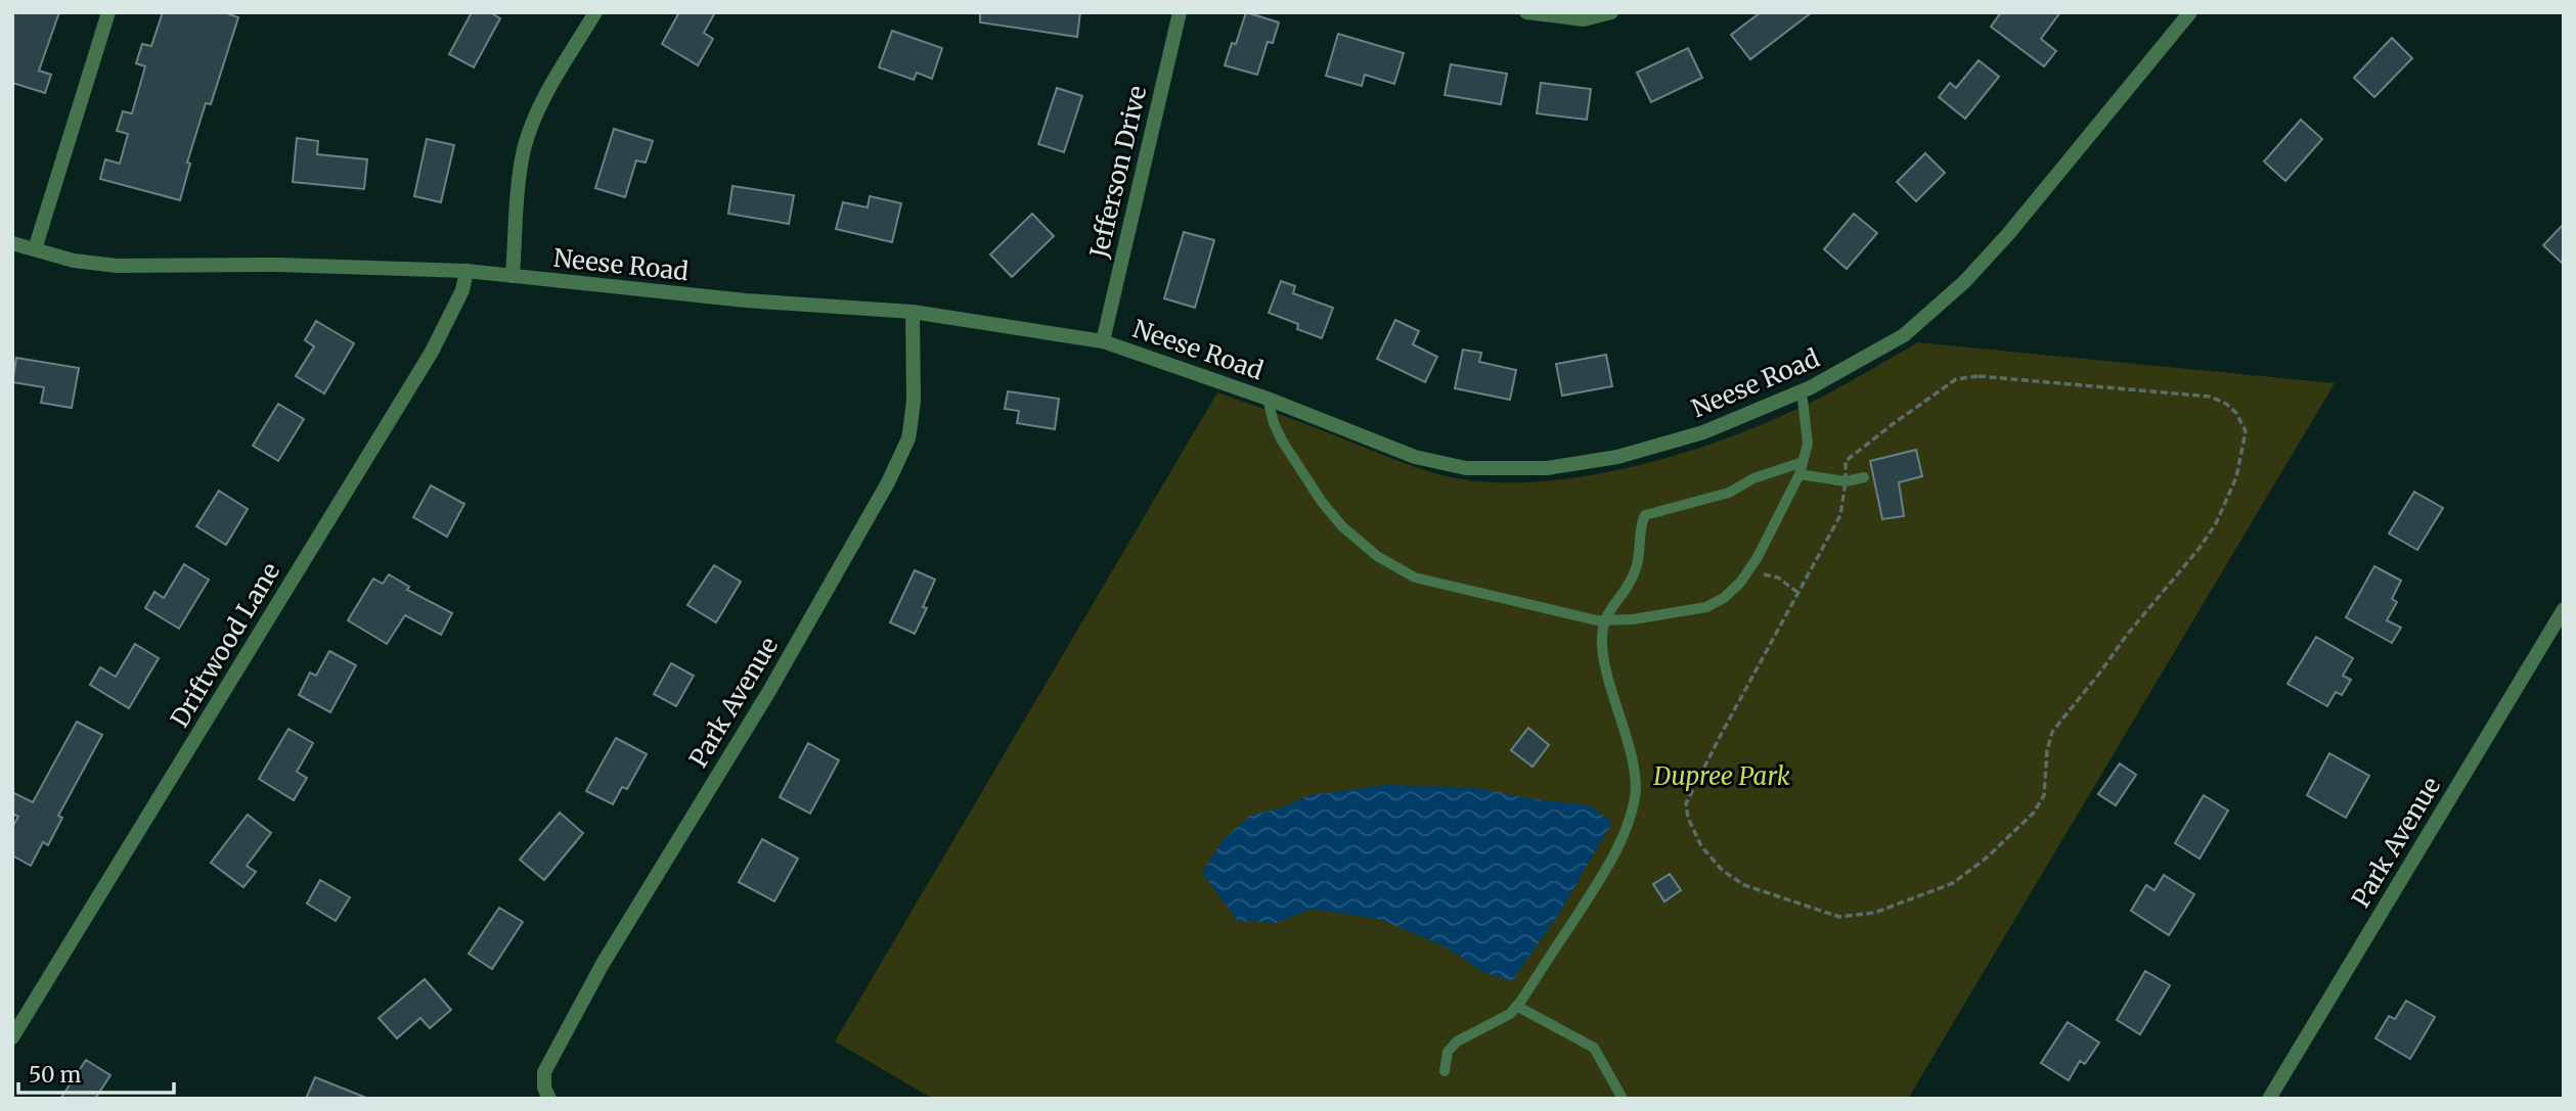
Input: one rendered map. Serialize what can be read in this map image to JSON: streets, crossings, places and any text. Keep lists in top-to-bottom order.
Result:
{
  "streets": {
    "street": [
      "Jefferson Drive",
      "Neese Road",
      "Driftwood Lane",
      "Park Avenue"
    ]
  },
  "crossings": [
    ["Jefferson Drive", "Neese Road"],
    ["Neese Road", "Driftwood Lane"],
    ["Neese Road", "Park Avenue"]
  ],
  "parks": ["Dupree Park"],
  "scale_bar": "50 m"
}
